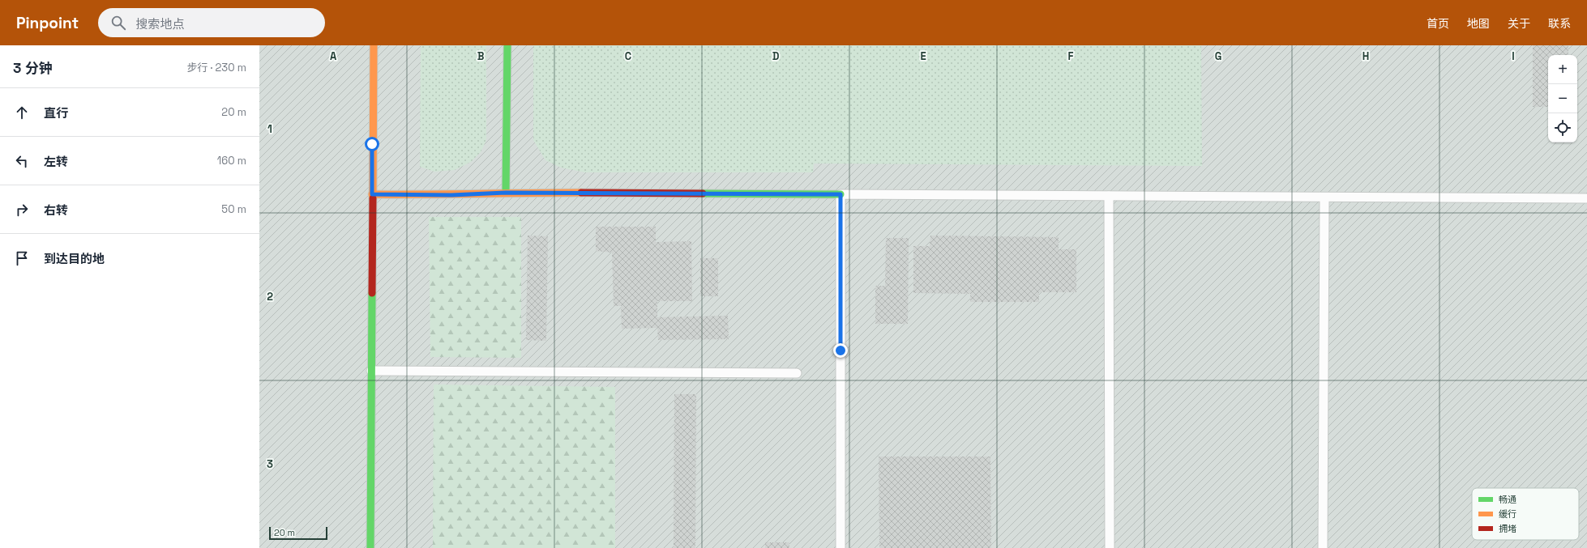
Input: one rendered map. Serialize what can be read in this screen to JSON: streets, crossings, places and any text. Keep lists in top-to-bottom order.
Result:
{
  "legend": ["畅通", "缓行", "拥堵"],
  "scale_bar": "20 m",
  "page": {
    "header": "Pinpoint",
    "search": "搜索地点",
    "nav": [
      "首页",
      "地图",
      "关于",
      "联系"
    ],
    "heading": ["3 分钟", "步行 · 230 m"],
    "map_buttons": ["+", "−"],
    "list": [
      ["直行", "20 m"],
      ["左转", "160 m"],
      ["右转", "50 m"],
      "到达目的地"
    ],
    "scale": "20 m"
  },
  "grid": {
    "columns": [
      "A",
      "B",
      "C",
      "D",
      "E",
      "F",
      "G",
      "H",
      "I"
    ],
    "rows": ["1", "2", "3"]
  }
}
